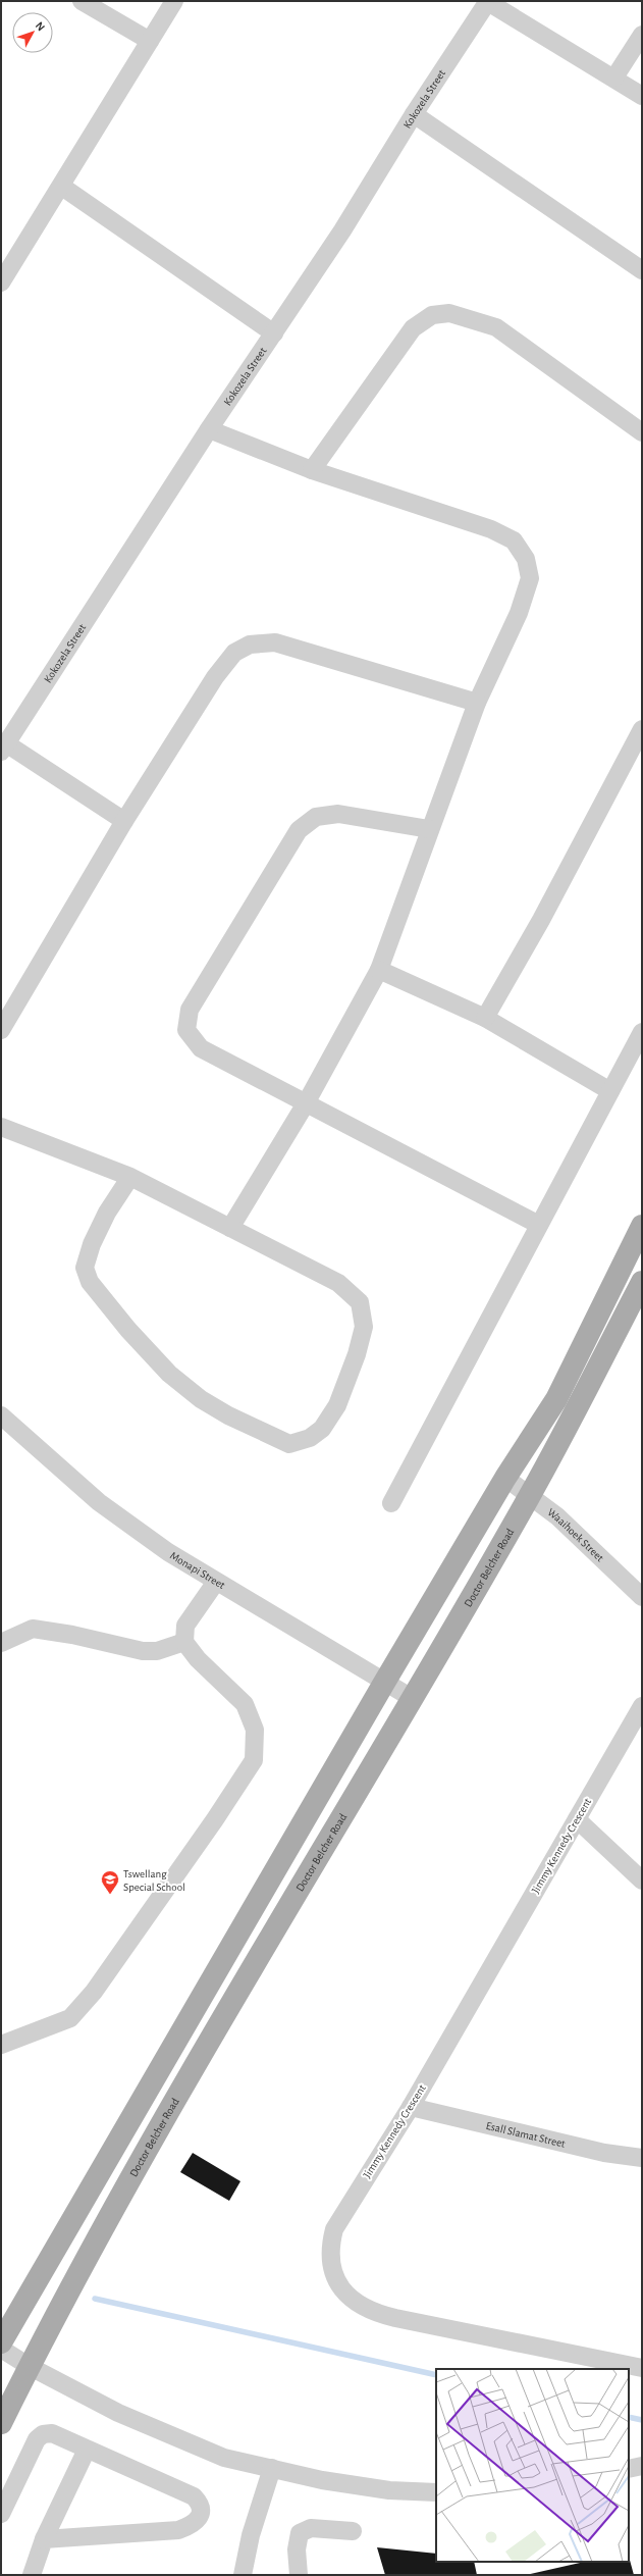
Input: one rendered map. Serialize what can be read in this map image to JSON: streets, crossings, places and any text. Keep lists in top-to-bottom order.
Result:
{
  "streets": {
    "main road": ["Doctor Belcher Road"],
    "street": [
      "Kokozela Street",
      "Waaihoek Street",
      "Monapi Street",
      "Jimmy Kennedy Crescent",
      "Esall Slamat Street"
    ]
  },
  "crossings": [
    ["Waaihoek Street", "Doctor Belcher Road"],
    ["Doctor Belcher Road", "Monapi Street"],
    ["Jimmy Kennedy Crescent", "Esall Slamat Street"]
  ],
  "places": {
    "school or university": ["Tswellang Special School"]
  },
  "north": "top right"
}
